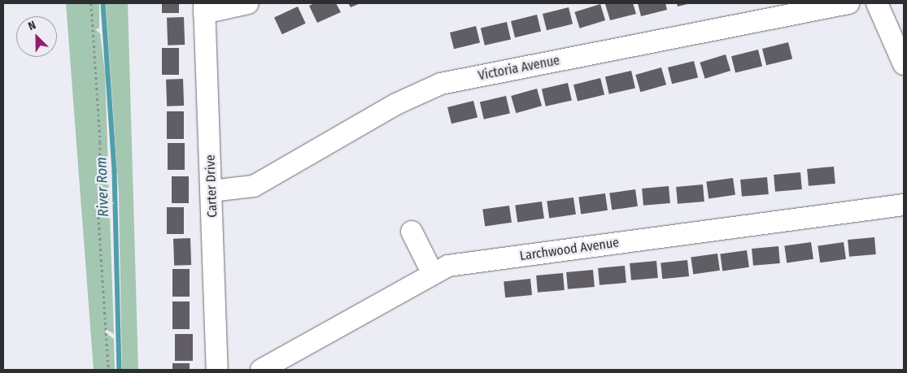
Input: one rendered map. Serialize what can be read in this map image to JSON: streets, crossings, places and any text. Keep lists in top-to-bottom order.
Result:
{
  "streets": {
    "street": ["Victoria Avenue", "Carter Drive", "Larchwood Avenue"]
  },
  "crossings": [
    ["Victoria Avenue", "Carter Drive"]
  ],
  "water": ["River Rom"],
  "north": "top left"
}
